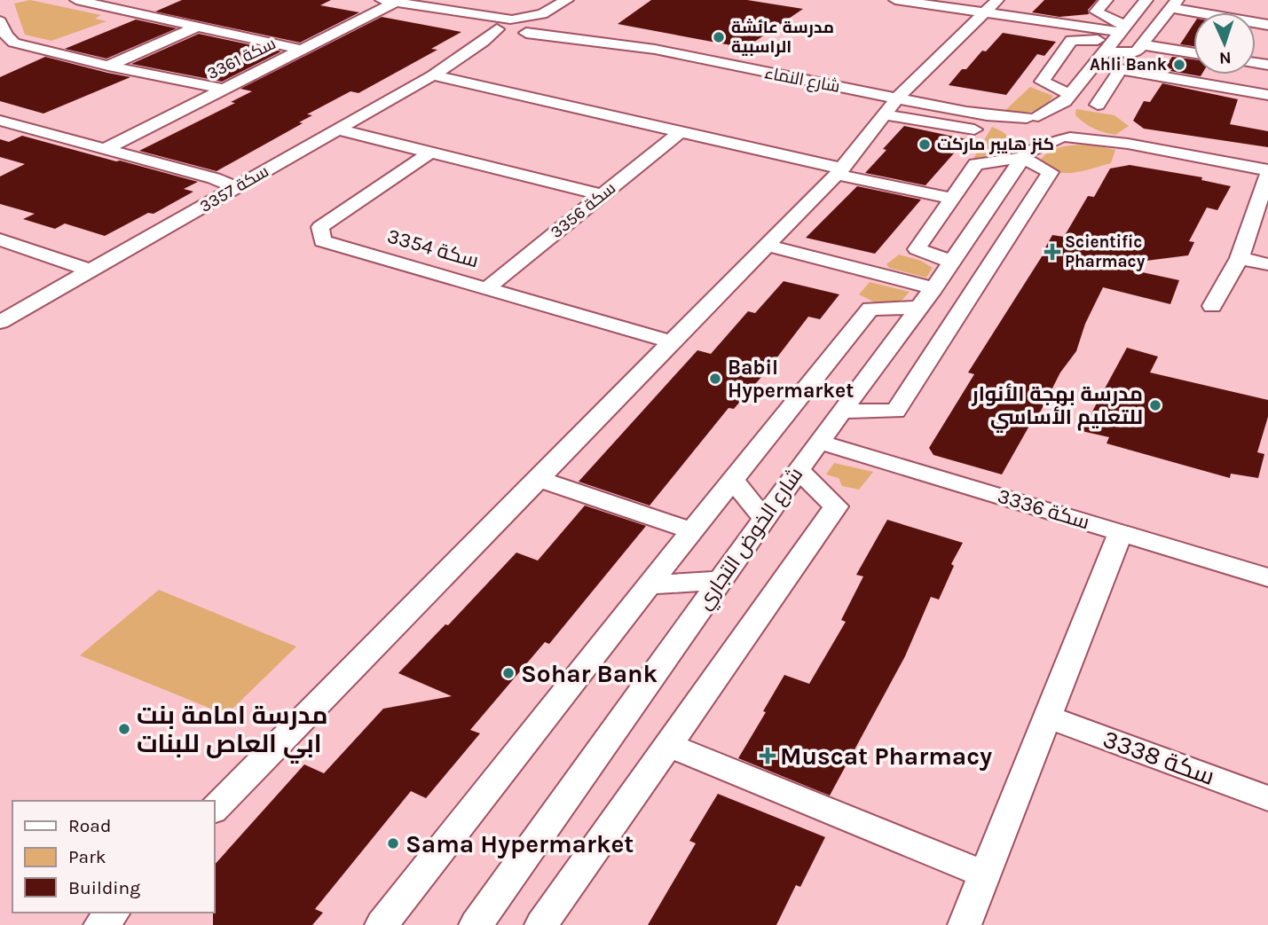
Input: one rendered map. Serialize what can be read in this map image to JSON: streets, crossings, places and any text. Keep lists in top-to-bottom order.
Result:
{
  "streets": {
    "street": [
      "سكة 3361",
      "شارع النماء",
      "سكة 3357",
      "سكة 3356",
      "سكة 3354",
      "سكة 3336",
      "شارع الخوض التجاري",
      "سكة 3338"
    ]
  },
  "crossings": [
    ["شارع النماء", "سكة 3357"],
    ["شارع النماء", "شارع الخوض التجاري"],
    ["سكة 3356", "سكة 3354"],
    ["سكة 3336", "شارع الخوض التجاري"]
  ],
  "places": {
    "other": [
      "مدرسة عائشة الراسبية",
      "Ahli Bank",
      "كنز هايبر ماركت",
      "Babil Hypermarket",
      "مدرسة بهجة الأنوار للتعليم الأساسي",
      "Sohar Bank",
      "مدرسة امامة بنت ابي العاص للبنات",
      "Sama Hypermarket"
    ],
    "health": ["Scientific Pharmacy", "Muscat Pharmacy"]
  },
  "legend": ["Road", "Park", "Building"],
  "north": "bottom"
}
